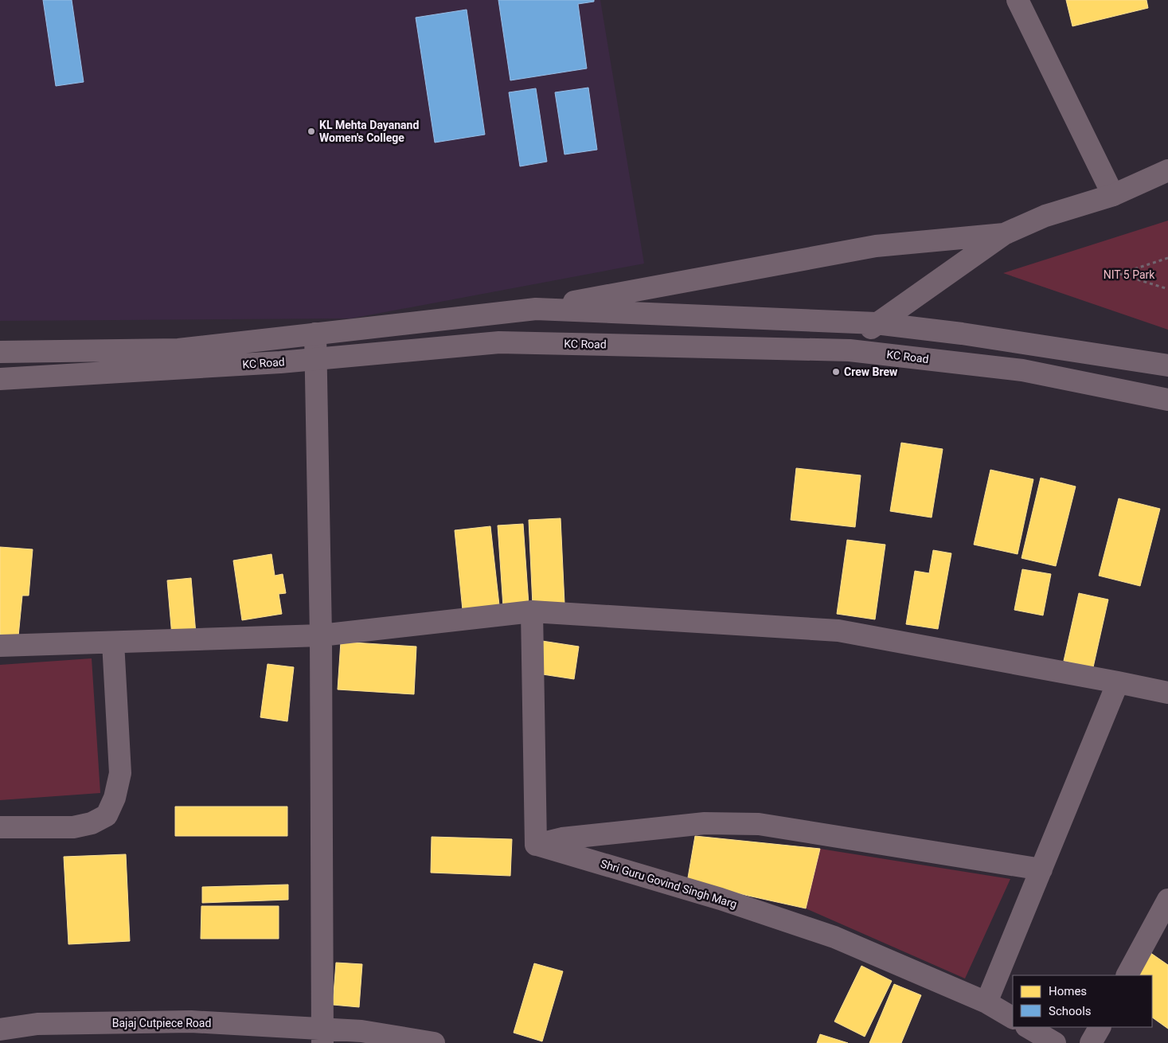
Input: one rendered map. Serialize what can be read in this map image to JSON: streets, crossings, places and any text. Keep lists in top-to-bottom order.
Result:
{
  "streets": {
    "street": ["KC Road", "Shri Guru Govind Singh Marg", "Bajaj Cutpiece Road"]
  },
  "parks": ["NIT 5 Park"],
  "places": ["KL Mehta Dayanand Women's College", "Crew Brew"],
  "legend": ["Homes", "Schools"]
}
